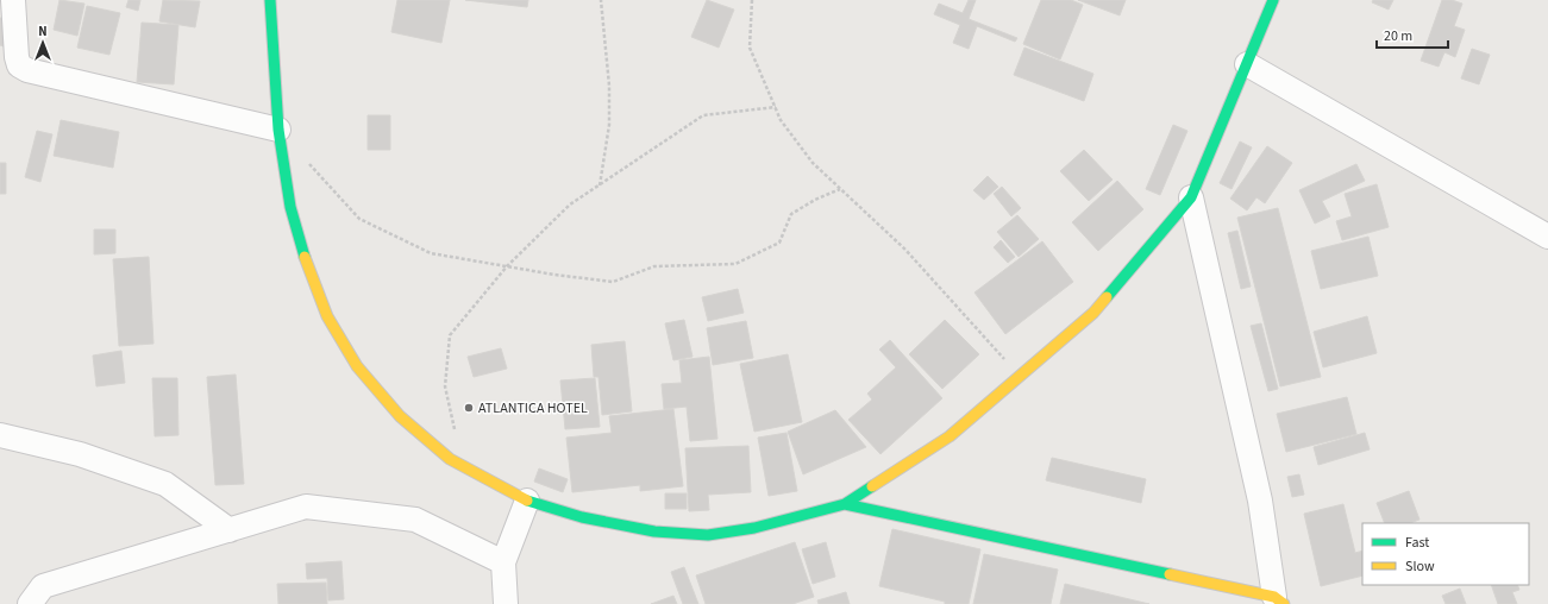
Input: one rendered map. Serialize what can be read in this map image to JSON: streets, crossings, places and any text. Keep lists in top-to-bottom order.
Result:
{
  "places": ["ATLANTICA HOTEL"],
  "legend": ["Fast", "Slow"],
  "scale_bar": "20 m",
  "north": "top"
}
